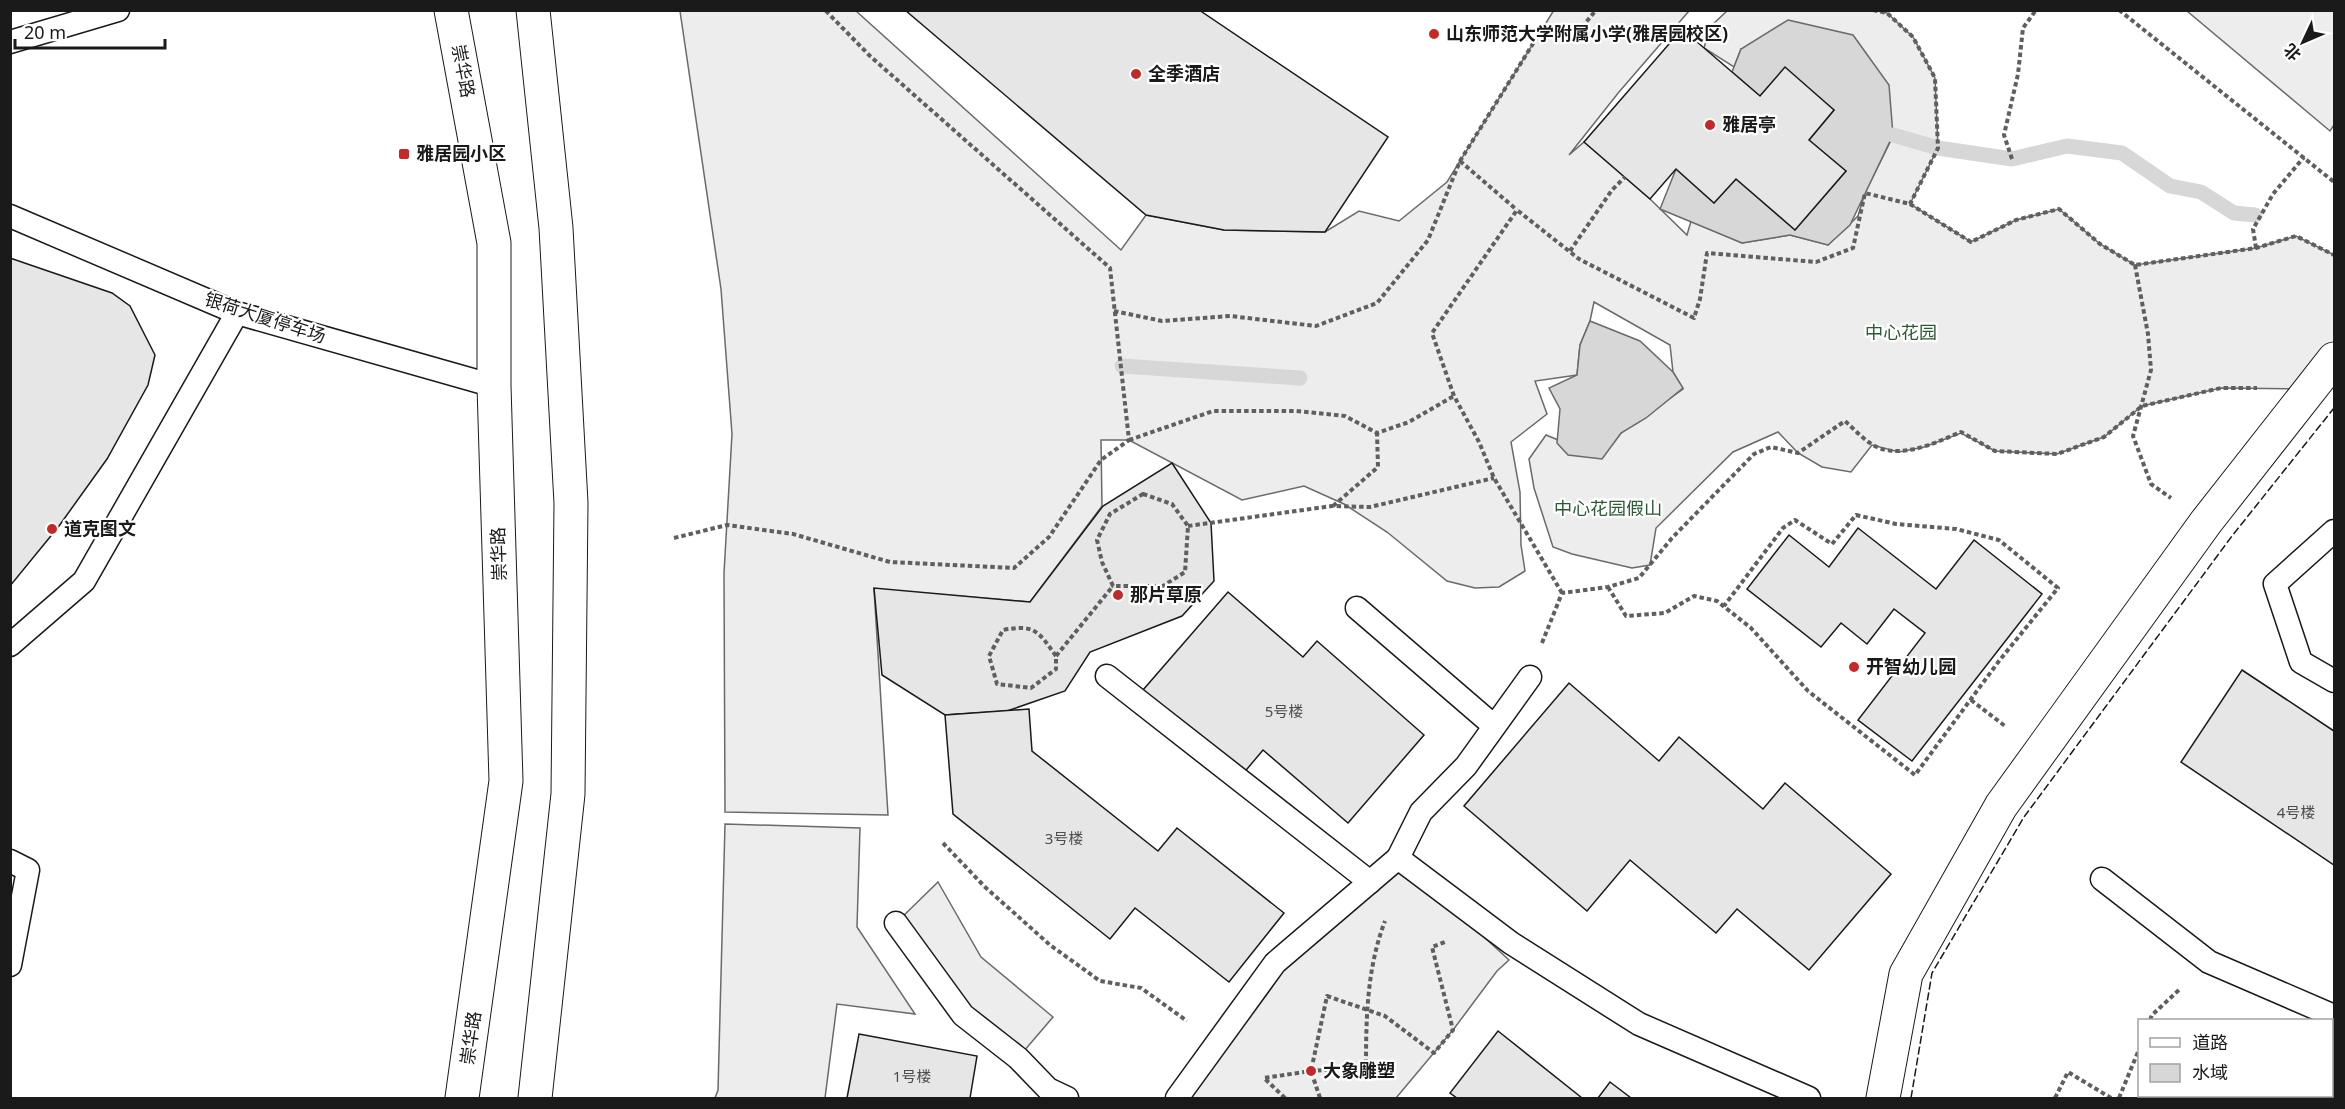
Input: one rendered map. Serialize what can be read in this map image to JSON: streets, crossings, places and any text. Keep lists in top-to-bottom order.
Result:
{
  "streets": {
    "main road": ["崇华路"],
    "lane": ["银荷大厦停车场"]
  },
  "crossings": [
    ["崇华路", "银荷大厦停车场"]
  ],
  "parks": ["中心花园", "中心花园假山"],
  "places": {
    "other": [
      "山东师范大学附属小学(雅居园校区)",
      "全季酒店",
      "雅居亭",
      "道克图文",
      "那片草原",
      "开智幼儿园",
      "大象雕塑"
    ],
    "transit": ["雅居园小区"]
  },
  "house_numbers": [
    "5号楼",
    "4号楼",
    "3号楼",
    "1号楼"
  ],
  "legend": ["道路", "水域"],
  "scale_bar": "20 m",
  "north": "bottom left"
}
